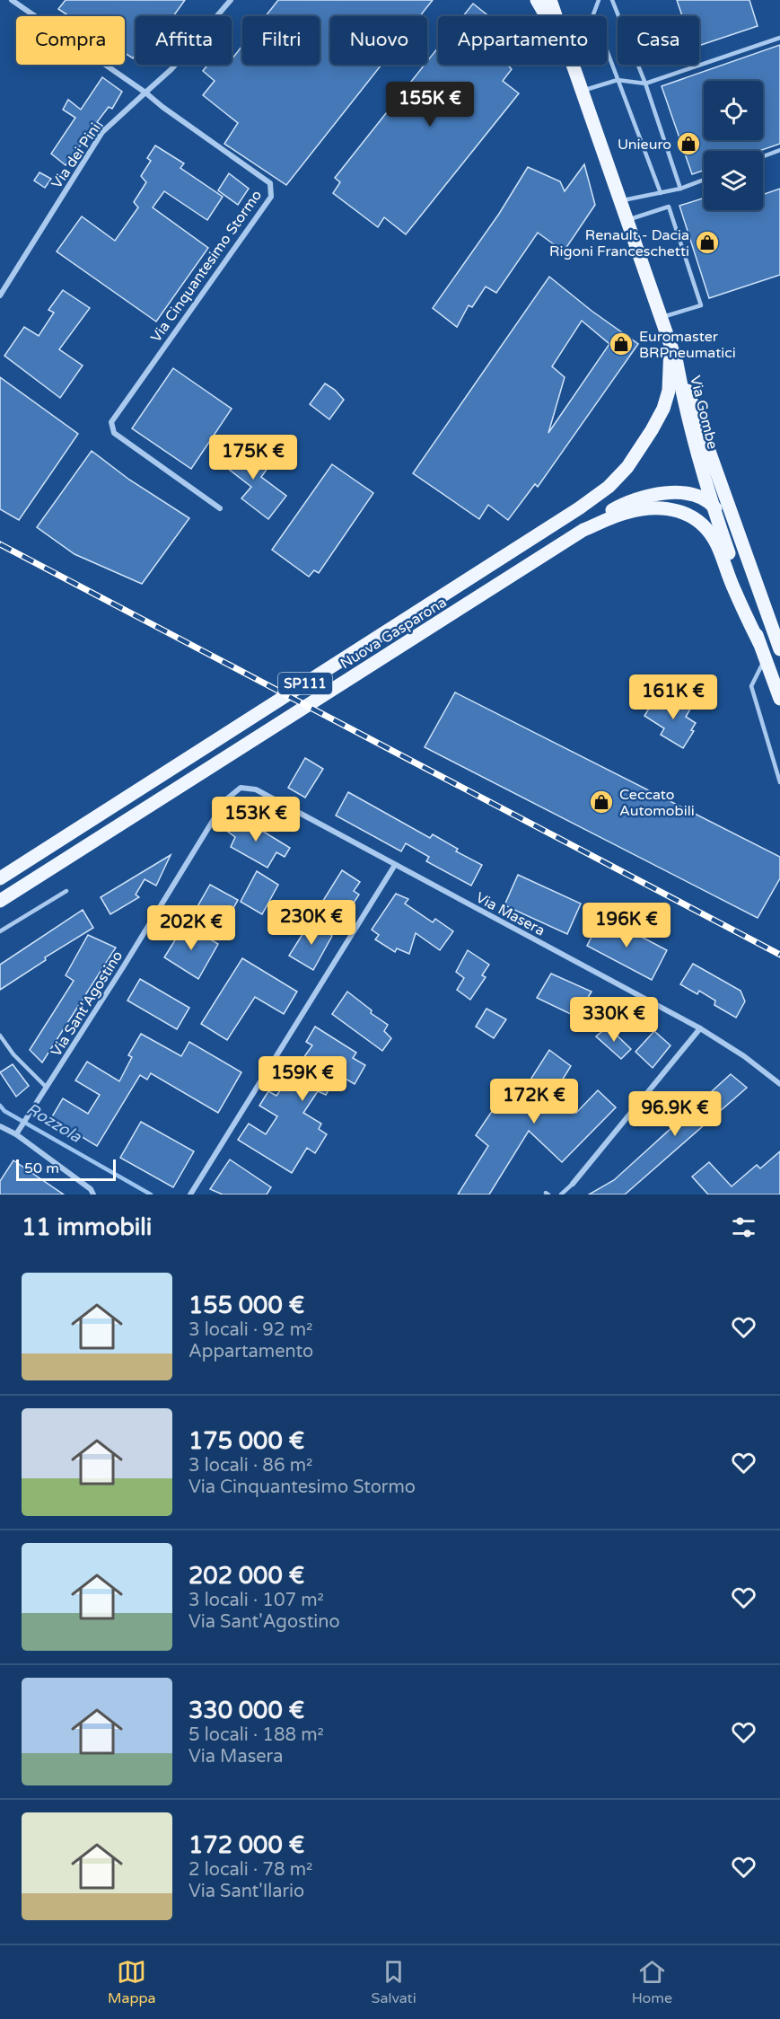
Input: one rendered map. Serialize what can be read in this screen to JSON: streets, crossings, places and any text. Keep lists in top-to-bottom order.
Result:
{
  "streets": {
    "main road": ["Via Gombe", "Nuova Gasparona", "SP111"],
    "street": [
      "Via dei Pini",
      "Via Cinquantesimo Stormo",
      "Via Masera",
      "Via Sant'Agostino"
    ]
  },
  "crossings": [
    ["Via dei Pini", "Via Cinquantesimo Stormo"],
    ["Via Gombe", "Nuova Gasparona"],
    ["Via Gombe", "SP111"],
    ["Nuova Gasparona", "SP111"],
    ["Via Masera", "Via Sant'Agostino"]
  ],
  "water": ["Rozzola"],
  "places": {
    "shop": [
      "Unieuro",
      "Renault - Dacia Rigoni Franceschetti",
      "Euromaster BRPneumatici",
      "Ceccato Automobili"
    ]
  },
  "scale_bar": "50 m",
  "page": {
    "chip": [
      "Compra",
      "Affitta",
      "Filtri",
      "Nuovo",
      "Appartamento",
      "Casa"
    ],
    "price": [
      "155K €",
      "175K €",
      "161K €",
      "153K €",
      "230K €",
      "196K €",
      "202K €",
      "330K €",
      "159K €",
      "172K €",
      "96.9K €"
    ],
    "scale": "50 m",
    "heading": "11 immobili",
    "list": [
      {
        "name": "155 000 €",
        "note": "3 locali · 92 m² · Appartamento"
      },
      {
        "name": "175 000 €",
        "note": "3 locali · 86 m² · Via Cinquantesimo Stormo"
      },
      {
        "name": "202 000 €",
        "note": "3 locali · 107 m² · Via Sant'Agostino"
      },
      {
        "name": "330 000 €",
        "note": "5 locali · 188 m² · Via Masera"
      },
      {
        "name": "172 000 €",
        "note": "2 locali · 78 m² · Via Sant'Ilario"
      }
    ],
    "tabs": ["Mappa", "Salvati", "Home"]
  }
}
